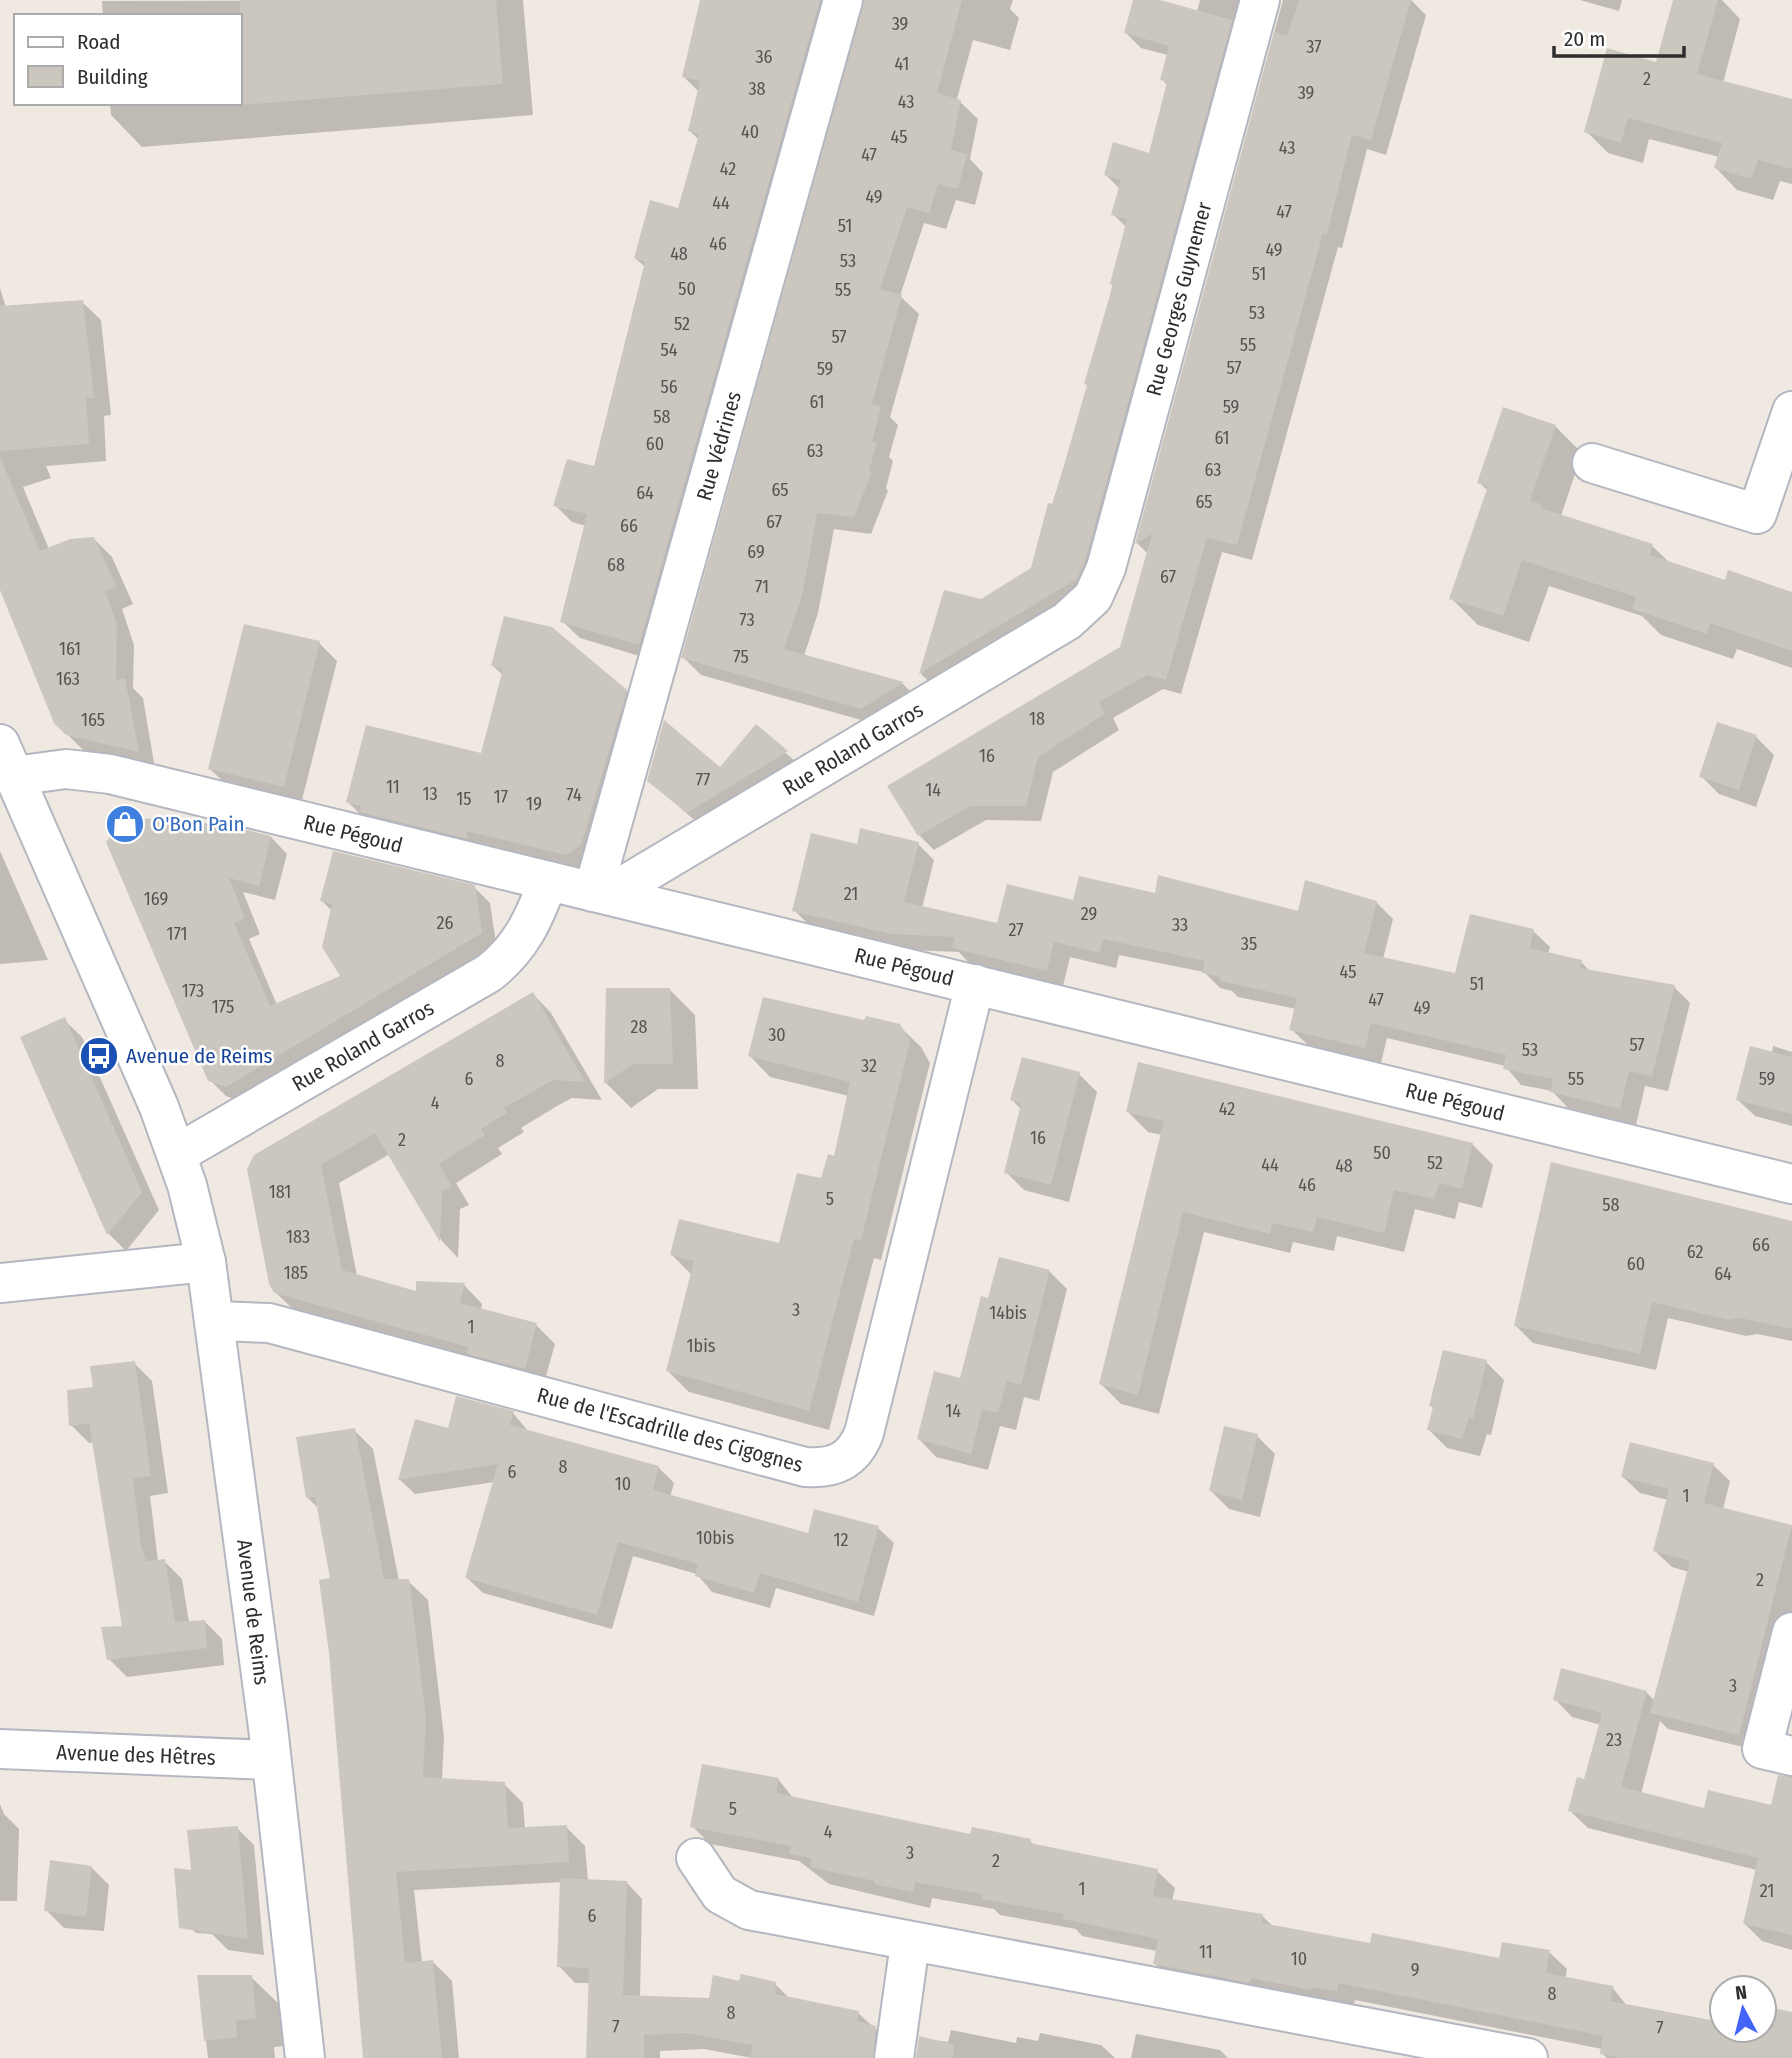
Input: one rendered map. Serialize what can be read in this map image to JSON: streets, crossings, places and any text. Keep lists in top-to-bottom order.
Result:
{
  "streets": {
    "street": [
      "Rue Georges Guynemer",
      "Rue Védrines",
      "Rue Roland Garros",
      "Rue Pégoud",
      "Rue de l'Escadrille des Cigognes",
      "Avenue de Reims",
      "Avenue des Hêtres"
    ]
  },
  "crossings": [
    ["Rue Georges Guynemer", "Rue Roland Garros"],
    ["Rue Védrines", "Rue Roland Garros"],
    ["Rue Védrines", "Rue Pégoud"],
    ["Rue Roland Garros", "Rue Pégoud"],
    ["Rue Roland Garros", "Avenue de Reims"],
    ["Rue Pégoud", "Rue de l'Escadrille des Cigognes"],
    ["Rue Pégoud", "Avenue de Reims"],
    ["Rue de l'Escadrille des Cigognes", "Avenue de Reims"],
    ["Avenue de Reims", "Avenue des Hêtres"]
  ],
  "places": {
    "shop": ["O'Bon Pain"],
    "bus stop": ["Avenue de Reims"]
  },
  "house_numbers": [
    "39",
    "37",
    "36",
    "41",
    "2",
    "38",
    "39",
    "43",
    "40",
    "45",
    "43",
    "47",
    "42",
    "49",
    "44",
    "47",
    "51",
    "46",
    "49",
    "48",
    "53",
    "51",
    "50",
    "55",
    "53",
    "52",
    "57",
    "55",
    "54",
    "57",
    "59",
    "56",
    "61",
    "59",
    "58",
    "61",
    "60",
    "63",
    "63",
    "65",
    "64",
    "65",
    "67",
    "66",
    "69",
    "68",
    "67",
    "71",
    "73",
    "161",
    "75",
    "163",
    "18",
    "165",
    "16",
    "77",
    "11",
    "14",
    "13",
    "74",
    "17",
    "15",
    "19",
    "21",
    "169",
    "29",
    "26",
    "33",
    "27",
    "171",
    "35",
    "45",
    "51",
    "173",
    "47",
    "175",
    "49",
    "28",
    "30",
    "57",
    "53",
    "8",
    "32",
    "6",
    "55",
    "59",
    "4",
    "42",
    "16",
    "2",
    "50",
    "52",
    "44",
    "48",
    "46",
    "181",
    "5",
    "58",
    "183",
    "66",
    "62",
    "60",
    "185",
    "64",
    "3",
    "14bis",
    "1",
    "1bis",
    "14",
    "8",
    "6",
    "10",
    "1",
    "10bis",
    "12",
    "2",
    "3",
    "23",
    "5",
    "4",
    "3",
    "2",
    "1",
    "21",
    "6",
    "11",
    "10",
    "9",
    "8",
    "8",
    "7",
    "7"
  ],
  "legend": ["Road", "Building"],
  "scale_bar": "20 m",
  "north": "top"
}
